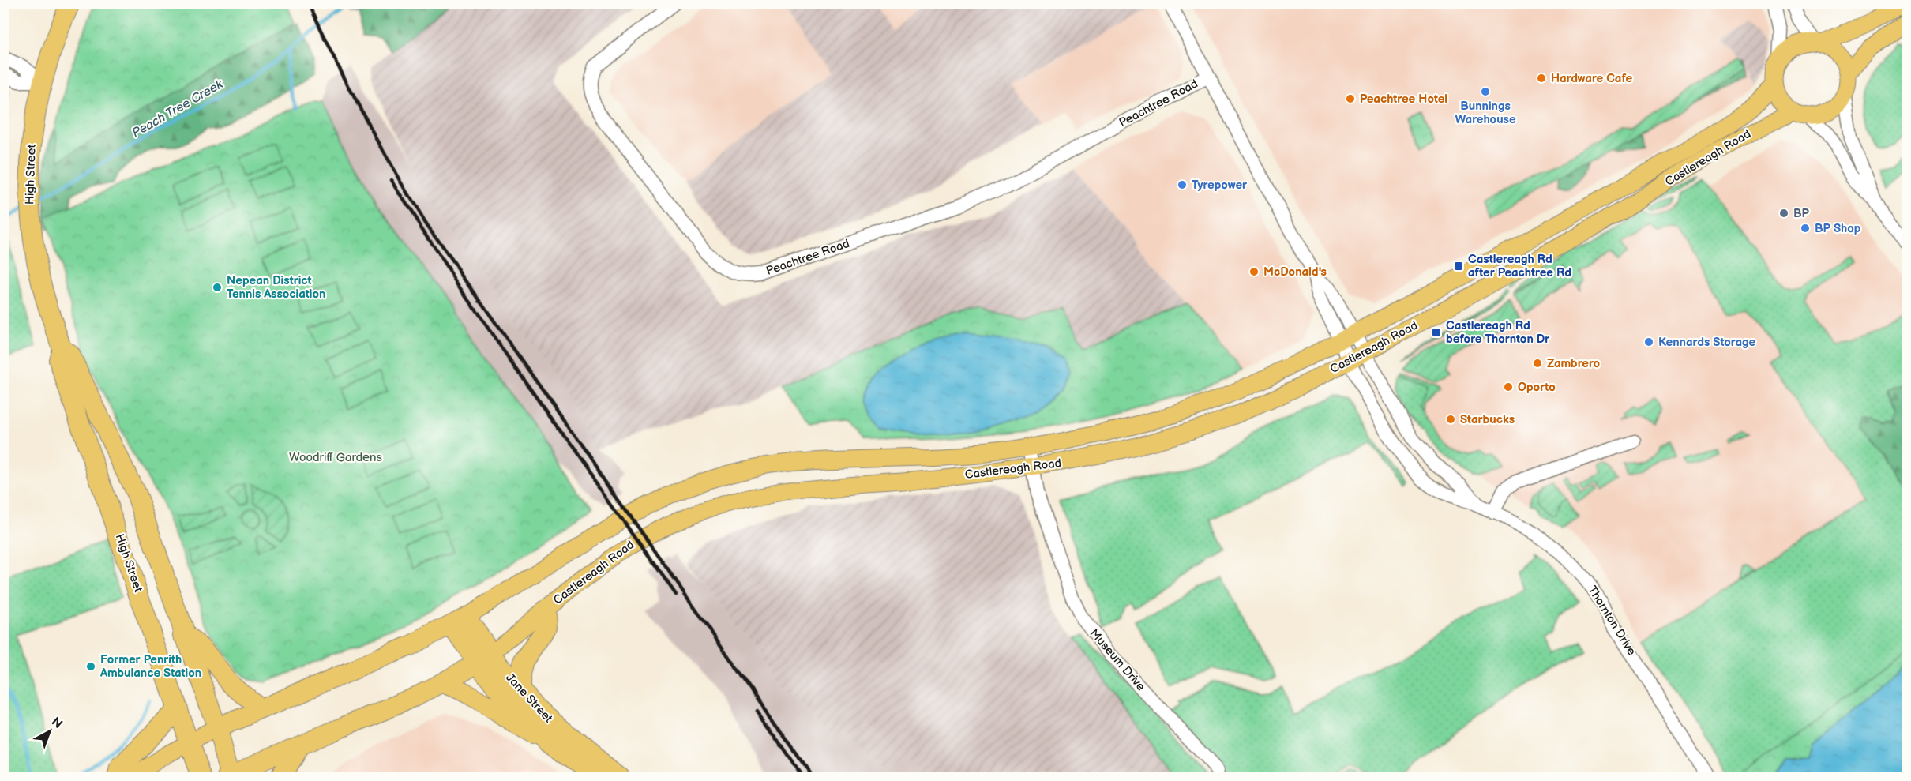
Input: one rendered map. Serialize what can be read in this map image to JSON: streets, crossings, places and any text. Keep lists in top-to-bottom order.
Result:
{
  "streets": {
    "highway": ["Castlereagh Road", "High Street", "Jane Street"],
    "street": ["Peachtree Road", "Thornton Drive", "Museum Drive"]
  },
  "crossings": [
    ["Peachtree Road", "Castlereagh Road"],
    ["Peachtree Road", "Thornton Drive"],
    ["Castlereagh Road", "High Street"],
    ["Castlereagh Road", "Thornton Drive"],
    ["Castlereagh Road", "Museum Drive"],
    ["Castlereagh Road", "Jane Street"]
  ],
  "water": ["Peach Tree Creek"],
  "parks": ["Woodriff Gardens"],
  "places": {
    "other": [
      "Hardware Cafe",
      "Bunnings Warehouse",
      "Peachtree Hotel",
      "Tyrepower",
      "BP",
      "BP Shop",
      "McDonald's",
      "Nepean District Tennis Association",
      "Kennards Storage",
      "Zambrero",
      "Oporto",
      "Starbucks",
      "Former Penrith Ambulance Station"
    ],
    "transit": ["Castlereagh Rd after Peachtree Rd", "Castlereagh Rd before Thornton Dr"]
  },
  "north": "top right"
}
